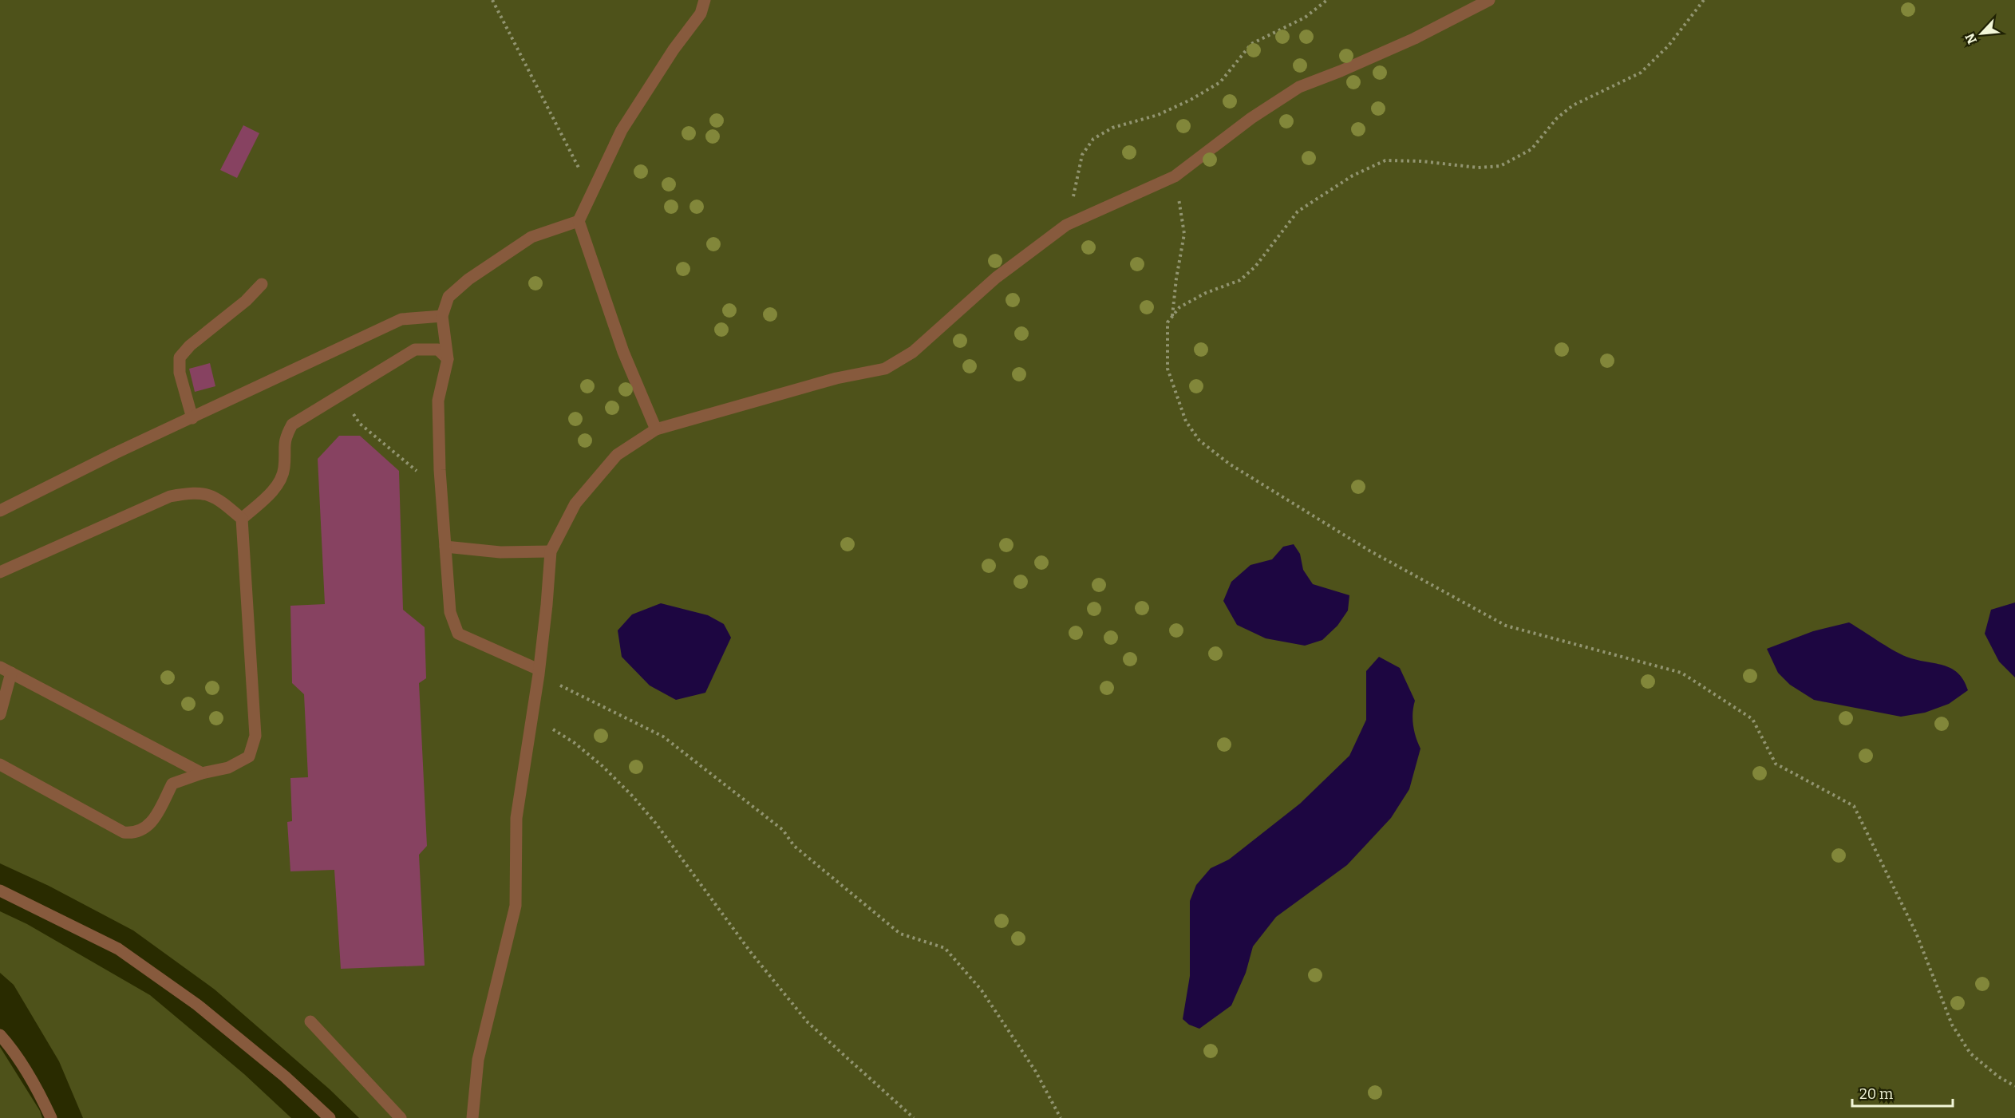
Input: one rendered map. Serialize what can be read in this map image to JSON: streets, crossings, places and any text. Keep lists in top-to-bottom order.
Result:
{
  "scale_bar": "20 m",
  "north": "bottom left"
}
